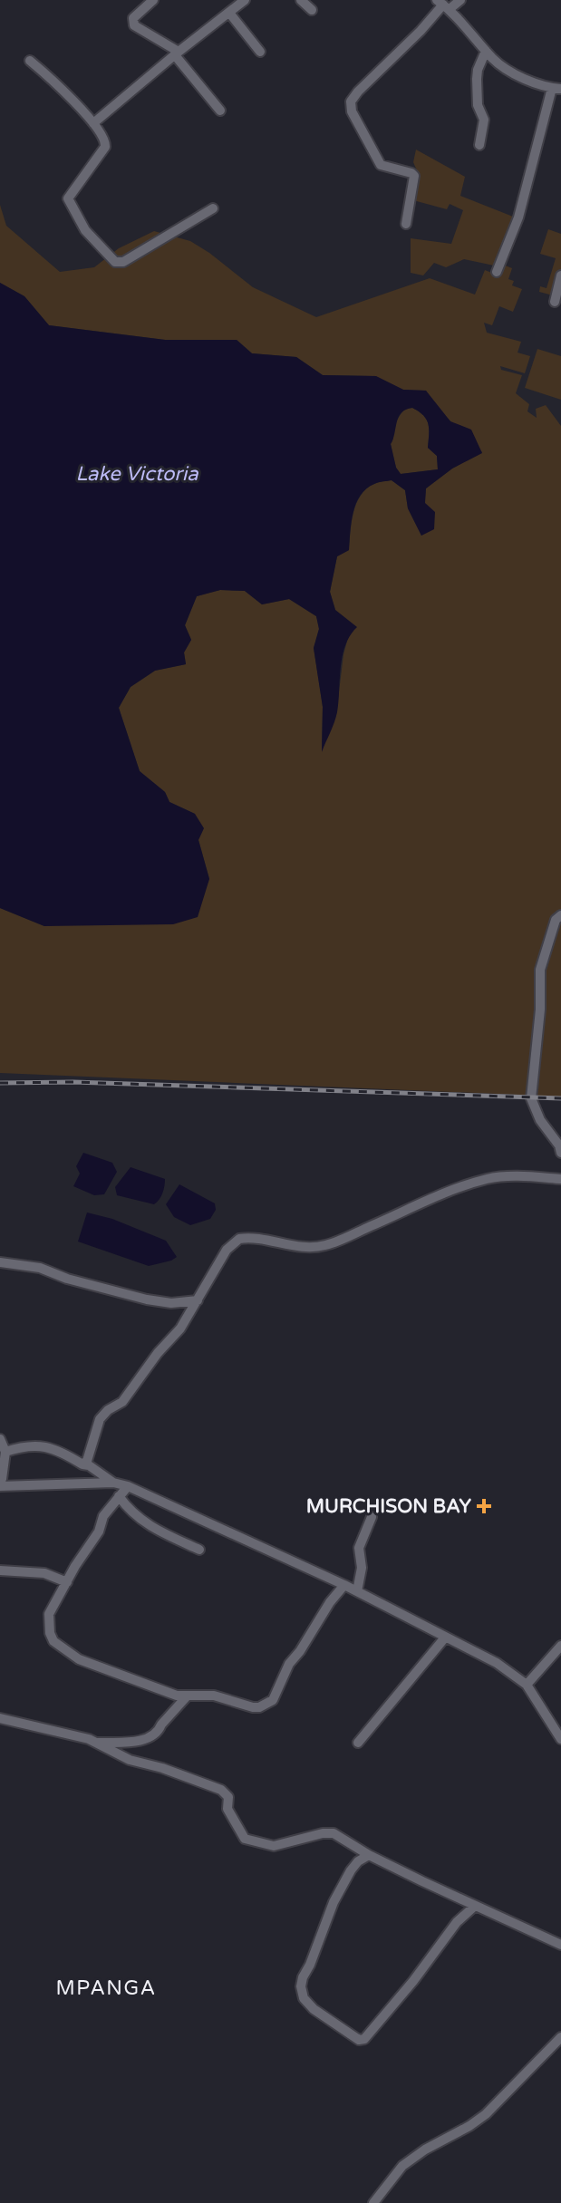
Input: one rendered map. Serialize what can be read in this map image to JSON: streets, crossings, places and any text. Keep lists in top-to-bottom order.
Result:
{
  "districts": ["MPANGA"],
  "water": ["Lake Victoria"],
  "places": {
    "health": ["MURCHISON BAY"]
  }
}
